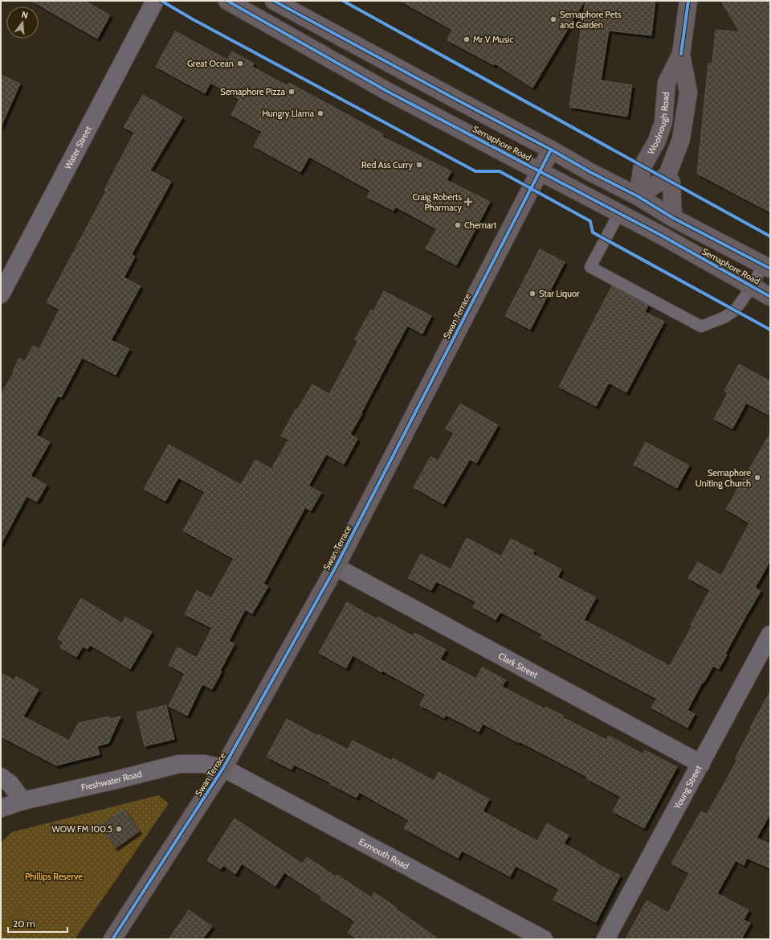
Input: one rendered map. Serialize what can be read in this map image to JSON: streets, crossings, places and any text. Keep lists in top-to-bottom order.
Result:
{
  "streets": {
    "street": [
      "Woolnough Road",
      "Semaphore Road",
      "Water Street",
      "Swan Terrace",
      "Clark Street",
      "Freshwater Road",
      "Young Street",
      "Exmouth Road"
    ]
  },
  "crossings": [
    ["Woolnough Road", "Semaphore Road"],
    ["Semaphore Road", "Swan Terrace"],
    ["Swan Terrace", "Clark Street"],
    ["Swan Terrace", "Freshwater Road"],
    ["Swan Terrace", "Exmouth Road"],
    ["Clark Street", "Young Street"],
    ["Freshwater Road", "Exmouth Road"]
  ],
  "parks": ["Phillips Reserve"],
  "places": {
    "other": [
      "Semaphore Pets and Garden",
      "Mr V Music",
      "Great Ocean",
      "Semaphore Pizza",
      "Hungry Llama",
      "Red Ass Curry",
      "Chemart",
      "Star Liquor",
      "Semaphore Uniting Church",
      "WOW FM 100.5"
    ],
    "health": ["Craig Roberts Pharmacy"]
  },
  "scale_bar": "20 m",
  "north": "top"
}
